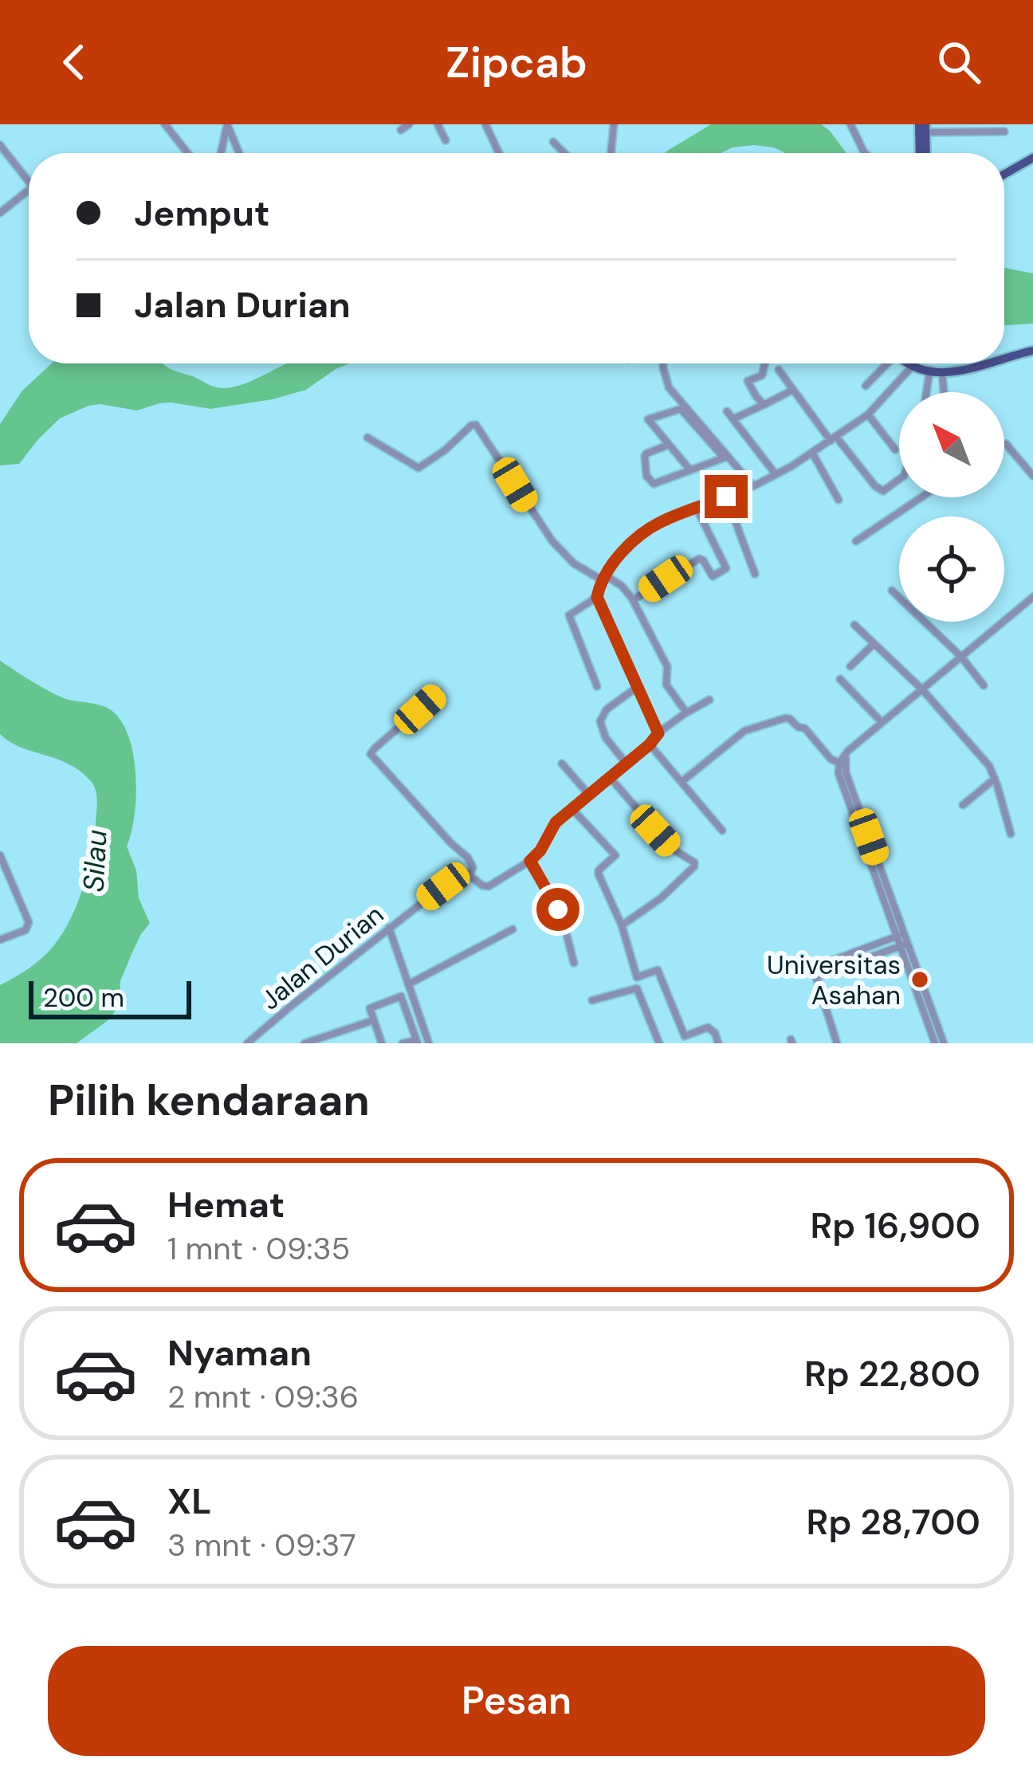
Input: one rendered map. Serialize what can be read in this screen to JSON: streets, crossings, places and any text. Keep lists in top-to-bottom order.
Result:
{
  "streets": {
    "street": ["Jalan Durian"]
  },
  "water": ["Silau"],
  "places": ["Universitas Asahan"],
  "scale_bar": "200 m",
  "north": "top left",
  "page": {
    "header": "Zipcab",
    "banner": ["Jemput", "Jalan Durian"],
    "scale": "200 m",
    "heading": "Pilih kendaraan",
    "list": [
      {
        "name": "Hemat",
        "note": "1 mnt · 09:35",
        "value": "Rp 16,900"
      },
      {
        "name": "Nyaman",
        "note": "2 mnt · 09:36",
        "value": "Rp 22,800"
      },
      {
        "name": "XL",
        "note": "3 mnt · 09:37",
        "value": "Rp 28,700"
      }
    ],
    "buttons": "Pesan"
  }
}
